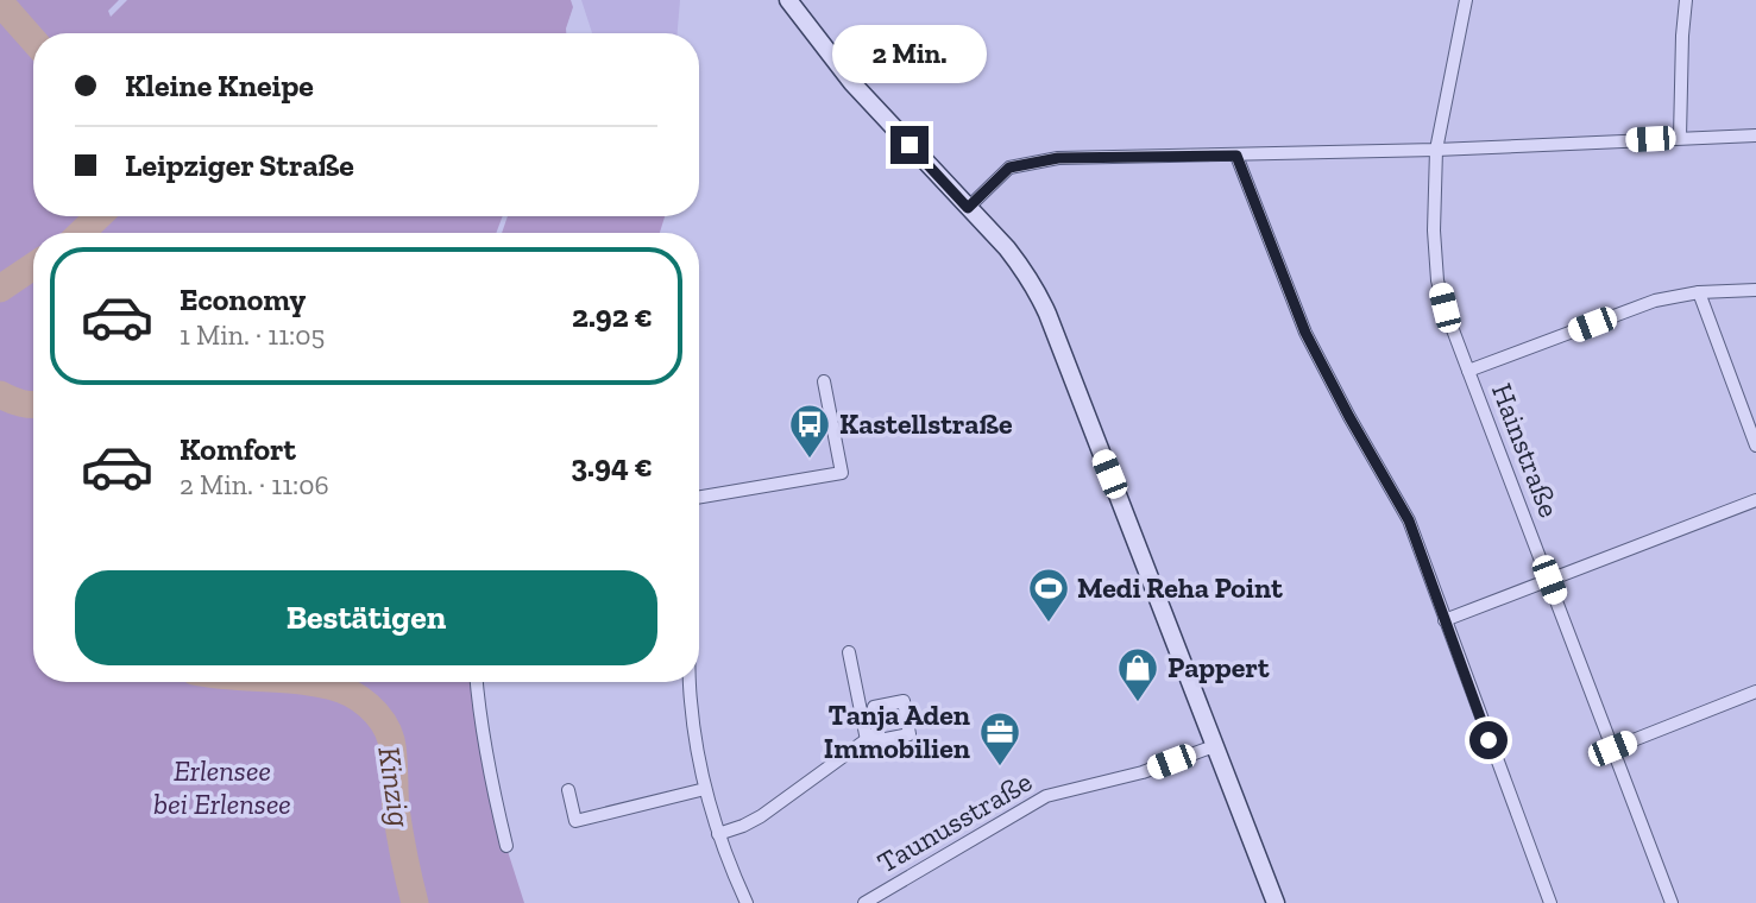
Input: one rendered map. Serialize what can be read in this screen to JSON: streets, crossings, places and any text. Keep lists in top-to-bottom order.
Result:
{
  "streets": {
    "street": ["Hainstraße", "Taunusstraße"]
  },
  "water": ["Kinzig"],
  "parks": ["Erlensee bei Erlensee"],
  "places": {
    "bus stop": ["Kastellstraße"],
    "sports": ["Medi Reha Point"],
    "shop": ["Pappert"],
    "office": ["Tanja Aden Immobilien"]
  },
  "page": {
    "bubble": "2 Min.",
    "banner": ["Kleine Kneipe", "Leipziger Straße"],
    "list": [
      {
        "name": "Economy",
        "note": "1 Min. · 11:05",
        "value": "2.92 €"
      },
      {
        "name": "Komfort",
        "note": "2 Min. · 11:06",
        "value": "3.94 €"
      }
    ],
    "buttons": "Bestätigen"
  }
}
